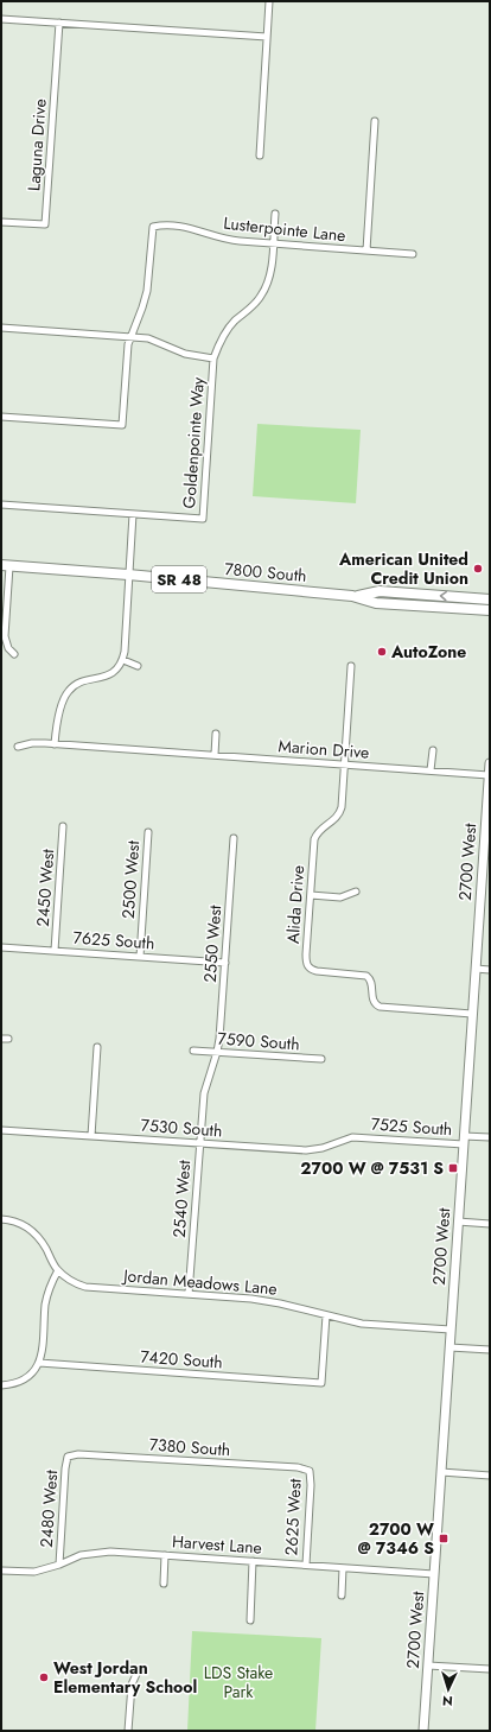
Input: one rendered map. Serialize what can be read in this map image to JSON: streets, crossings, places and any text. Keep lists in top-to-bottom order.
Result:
{
  "streets": {
    "main road": ["7800 South", "SR 48", "2700 West"],
    "street": [
      "Laguna Drive",
      "Lusterpointe Lane",
      "Goldenpointe Way",
      "Marion Drive",
      "2500 West",
      "2450 West",
      "Alida Drive",
      "7625 South",
      "2550 West",
      "7590 South",
      "7525 South",
      "7530 South",
      "2540 West",
      "Jordan Meadows Lane",
      "7420 South",
      "7380 South",
      "2480 West",
      "2625 West",
      "Harvest Lane"
    ]
  },
  "crossings": [
    ["Lusterpointe Lane", "Goldenpointe Way"],
    ["Marion Drive", "2700 West"],
    ["Marion Drive", "Alida Drive"],
    ["2700 West", "Alida Drive"],
    ["2700 West", "7525 South"],
    ["2700 West", "Jordan Meadows Lane"],
    ["2700 West", "Harvest Lane"],
    ["2500 West", "7625 South"],
    ["2450 West", "7625 South"],
    ["7625 South", "2550 West"],
    ["2550 West", "7590 South"],
    ["2550 West", "2540 West"],
    ["7590 South", "2540 West"],
    ["7525 South", "7530 South"],
    ["7530 South", "2540 West"],
    ["2540 West", "Jordan Meadows Lane"],
    ["Jordan Meadows Lane", "7420 South"],
    ["7380 South", "2480 West"],
    ["7380 South", "2625 West"],
    ["2480 West", "Harvest Lane"],
    ["2625 West", "Harvest Lane"]
  ],
  "parks": ["LDS Stake Park"],
  "places": {
    "other": ["American United Credit Union", "AutoZone", "West Jordan Elementary School"],
    "transit": ["2700 W @ 7531 S", "2700 W @ 7346 S"]
  },
  "north": "bottom"
}
